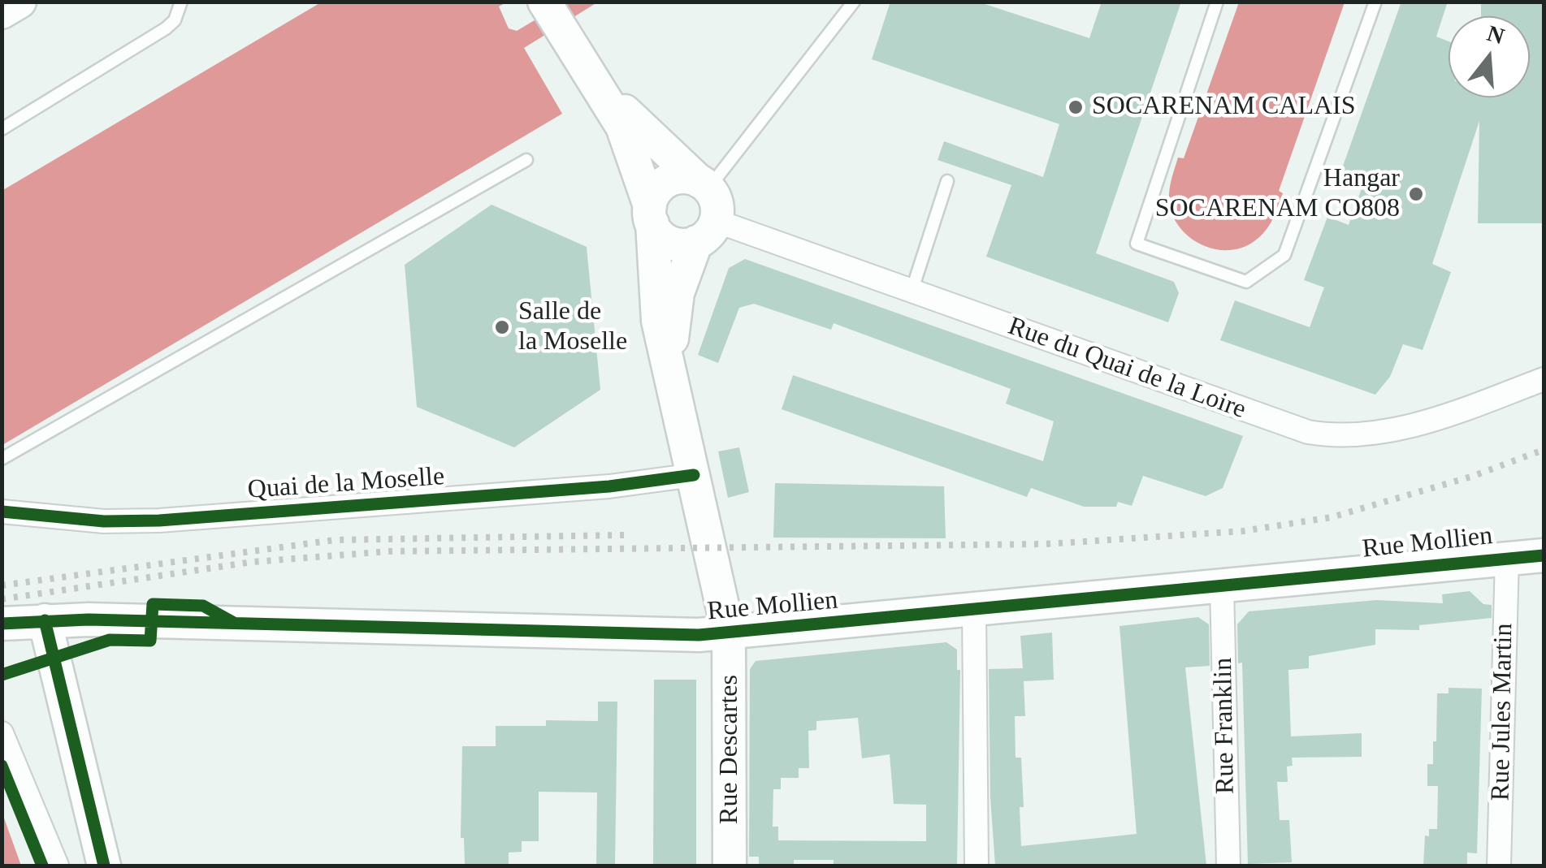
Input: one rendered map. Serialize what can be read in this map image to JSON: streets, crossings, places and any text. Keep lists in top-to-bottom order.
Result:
{
  "streets": {
    "street": [
      "Rue du Quai de la Loire",
      "Quai de la Moselle",
      "Rue Mollien",
      "Rue Jules Martin",
      "Rue Franklin",
      "Rue Descartes"
    ]
  },
  "crossings": [
    ["Quai de la Moselle", "Rue Descartes"],
    ["Rue Mollien", "Rue Jules Martin"],
    ["Rue Mollien", "Rue Franklin"],
    ["Rue Mollien", "Rue Descartes"]
  ],
  "places": ["SOCARENAM CALAIS", "Hangar SOCARENAM CO808", "Salle de la Moselle"],
  "north": "top"
}
